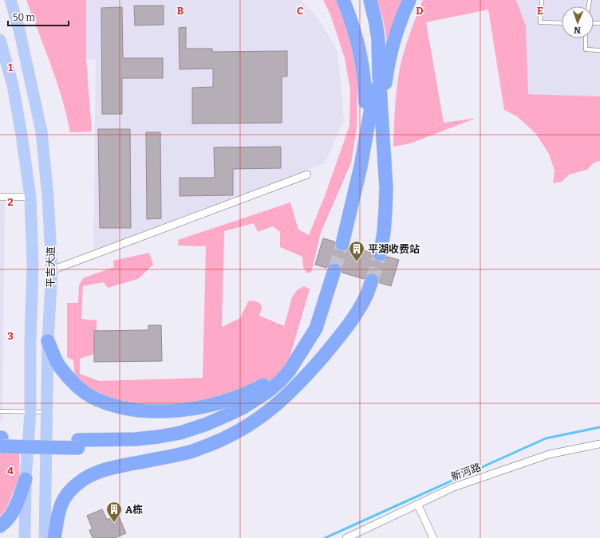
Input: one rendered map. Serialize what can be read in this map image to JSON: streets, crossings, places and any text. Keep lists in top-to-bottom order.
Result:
{
  "streets": {
    "main road": ["平吉大道"],
    "street": ["新河路"]
  },
  "places": {
    "building": ["平湖收费站", "A栋"]
  },
  "scale_bar": "50 m",
  "north": "bottom",
  "grid": {
    "columns": [
      "B",
      "C",
      "D",
      "E"
    ],
    "rows": [
      "1",
      "2",
      "3",
      "4"
    ]
  }
}
